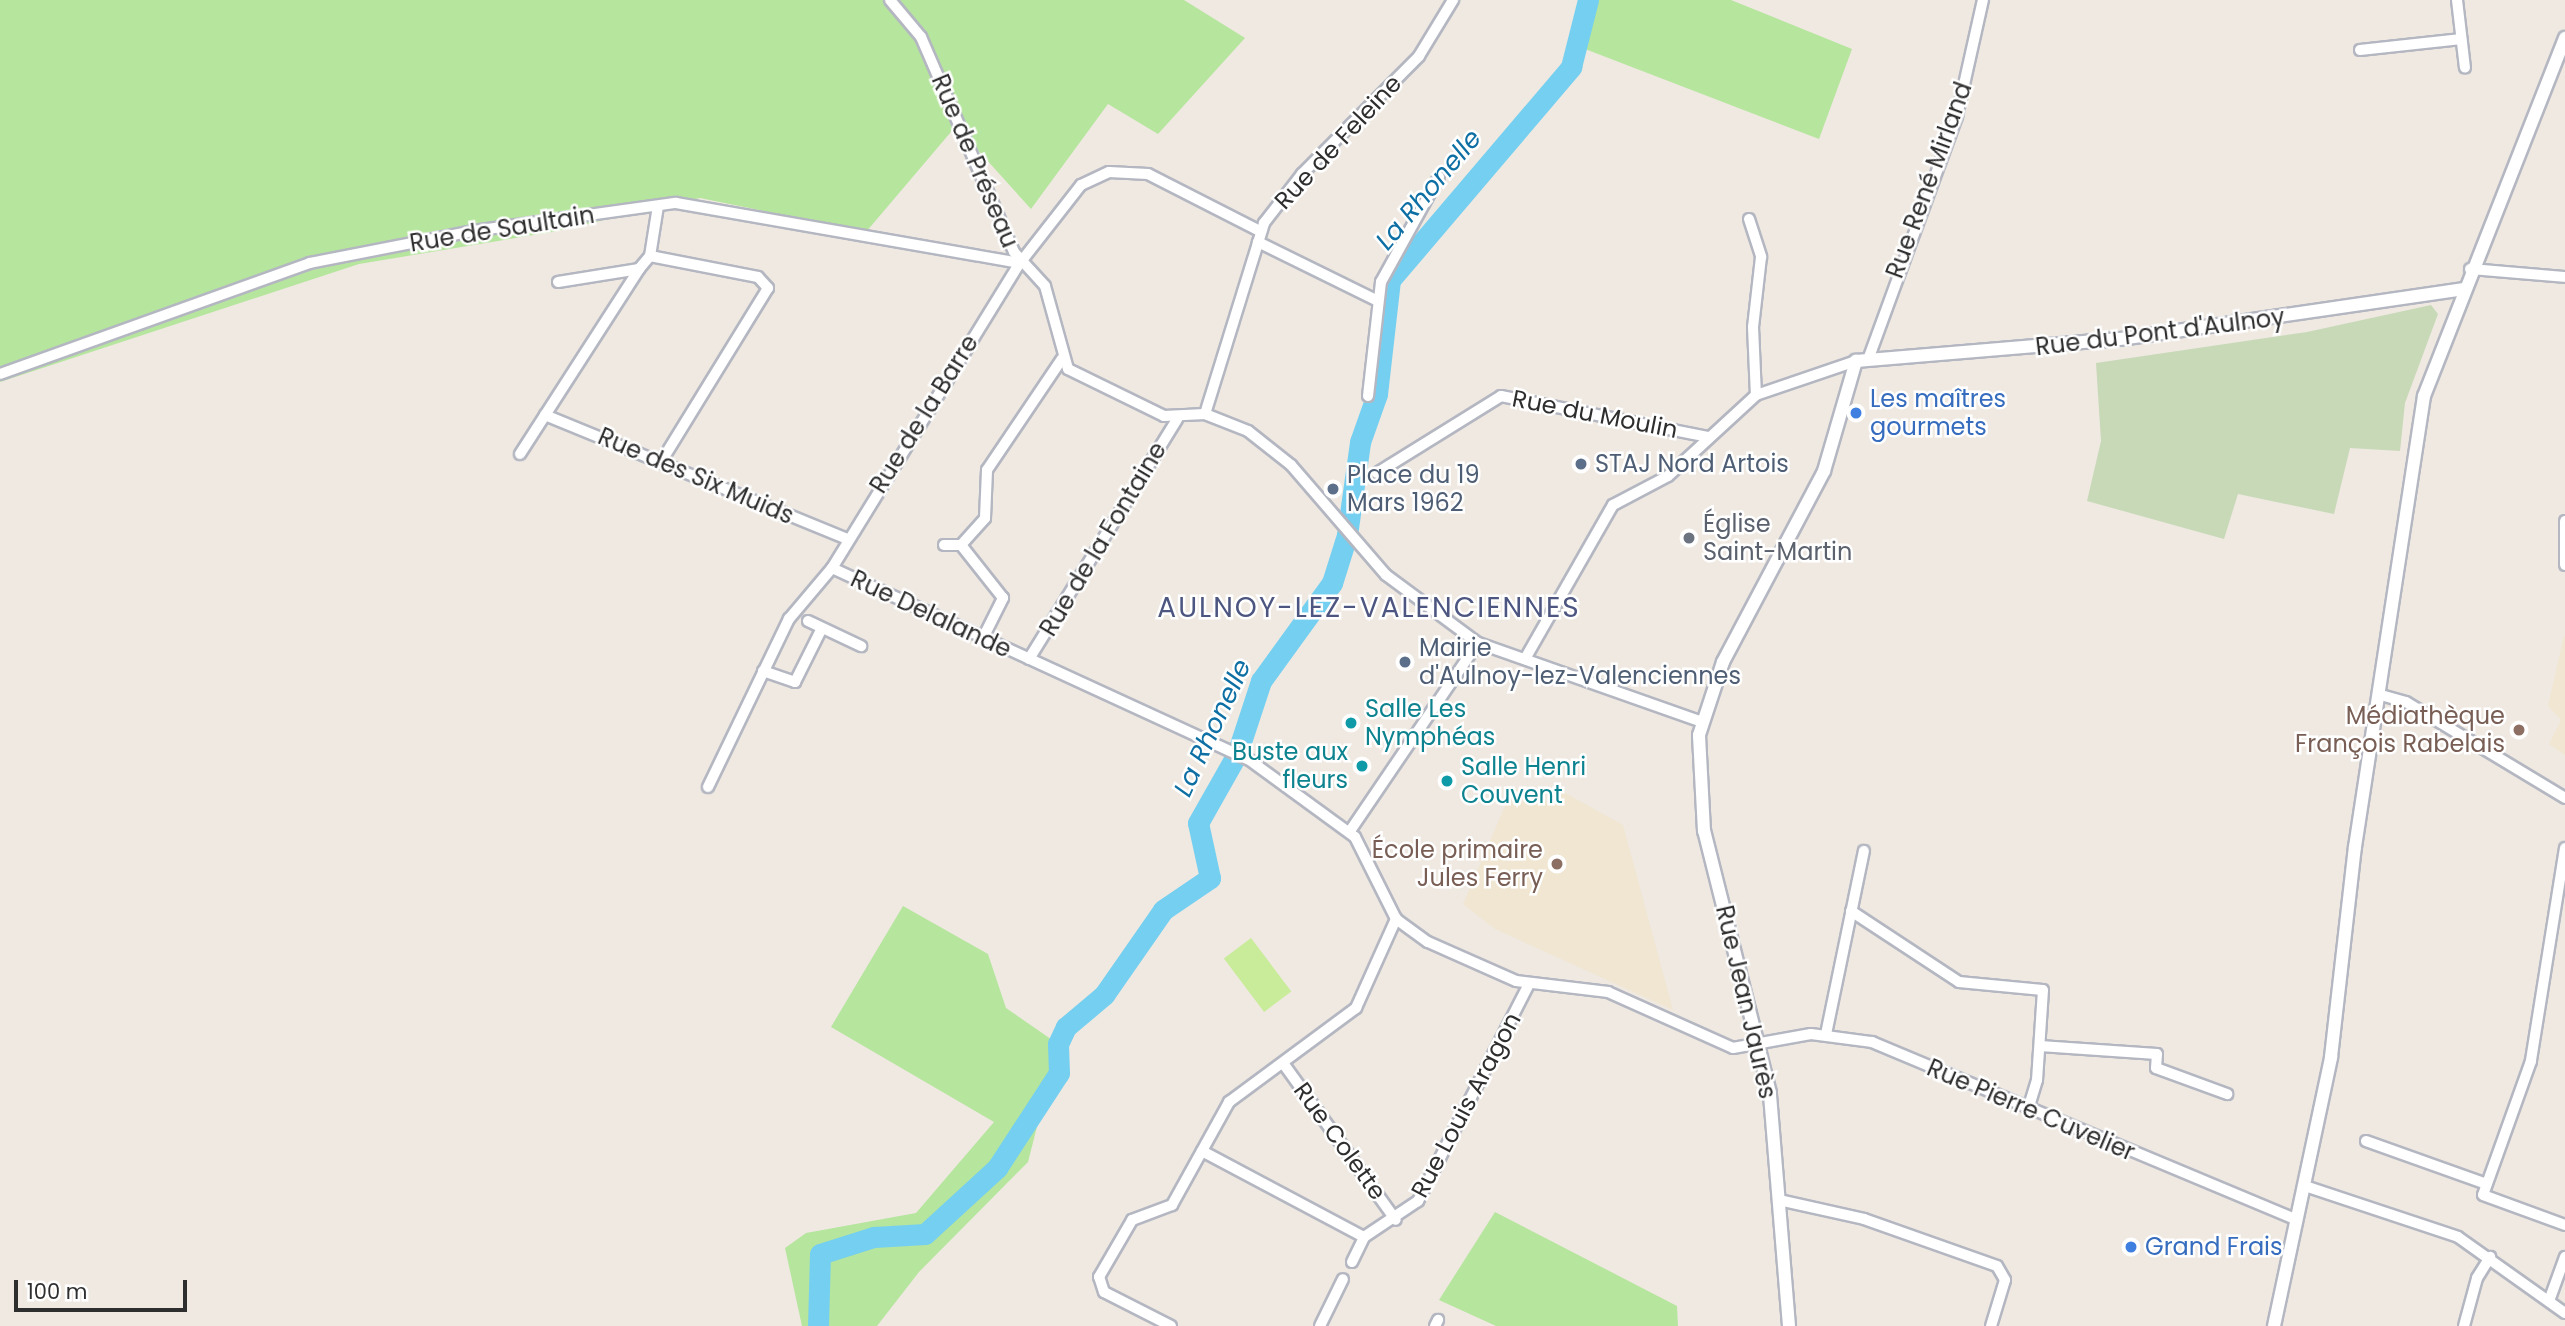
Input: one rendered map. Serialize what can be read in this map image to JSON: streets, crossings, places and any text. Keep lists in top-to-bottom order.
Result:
{
  "streets": {
    "street": [
      "Rue de Feleine",
      "Rue de Préseau",
      "Rue René Mirland",
      "Rue de Saultain",
      "Rue du Pont d'Aulnoy",
      "Rue de la Barre",
      "Rue du Moulin",
      "Rue des Six Muids",
      "Rue de la Fontaine",
      "Rue Delalande",
      "Rue Jean Jaurès",
      "Rue Louis Aragon",
      "Rue Pierre Cuvelier",
      "Rue Colette"
    ]
  },
  "crossings": [
    ["Rue de Feleine", "Rue de Préseau"],
    ["Rue de Feleine", "Rue de Saultain"],
    ["Rue de Feleine", "Rue de la Barre"],
    ["Rue de Feleine", "Rue de la Fontaine"],
    ["Rue de Préseau", "Rue de Saultain"],
    ["Rue de Préseau", "Rue de la Barre"],
    ["Rue de Préseau", "Rue de la Fontaine"],
    ["Rue René Mirland", "Rue du Pont d'Aulnoy"],
    ["Rue René Mirland", "Rue Jean Jaurès"],
    ["Rue de Saultain", "Rue de la Barre"],
    ["Rue de Saultain", "Rue de la Fontaine"],
    ["Rue de la Barre", "Rue des Six Muids"],
    ["Rue de la Barre", "Rue de la Fontaine"],
    ["Rue de la Barre", "Rue Delalande"],
    ["Rue de la Fontaine", "Rue Delalande"],
    ["Rue Jean Jaurès", "Rue Pierre Cuvelier"],
    ["Rue Louis Aragon", "Rue Pierre Cuvelier"],
    ["Rue Louis Aragon", "Rue Colette"]
  ],
  "districts": ["AULNOY-LEZ-VALENCIENNES"],
  "water": ["La Rhonelle"],
  "places": [
    "Les maîtres gourmets",
    "STAJ Nord Artois",
    "Place du 19 Mars 1962",
    "Église Saint-Martin",
    "Mairie d'Aulnoy-lez-Valenciennes",
    "Salle Les Nymphéas",
    "Médiathèque François Rabelais",
    "Buste aux fleurs",
    "Salle Henri Couvent",
    "École primaire Jules Ferry",
    "Grand Frais"
  ],
  "scale_bar": "100 m"
}
